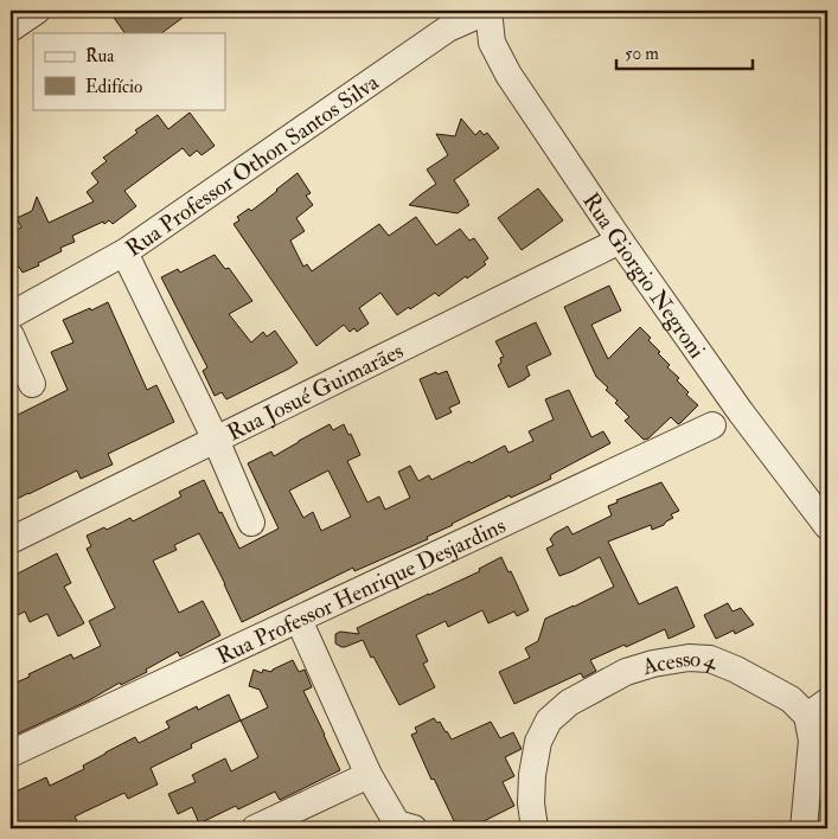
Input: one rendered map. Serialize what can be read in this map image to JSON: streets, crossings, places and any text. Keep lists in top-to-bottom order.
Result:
{
  "streets": {
    "street": [
      "Rua Professor Othon Santos Silva",
      "Rua Giorgio Negroni",
      "Rua Josué Guimarães",
      "Rua Professor Henrique Desjardins",
      "Acesso 4"
    ]
  },
  "crossings": [
    ["Rua Professor Othon Santos Silva", "Rua Giorgio Negroni"],
    ["Rua Giorgio Negroni", "Rua Josué Guimarães"]
  ],
  "legend": ["Rua", "Edifício"],
  "scale_bar": "50 m"
}
